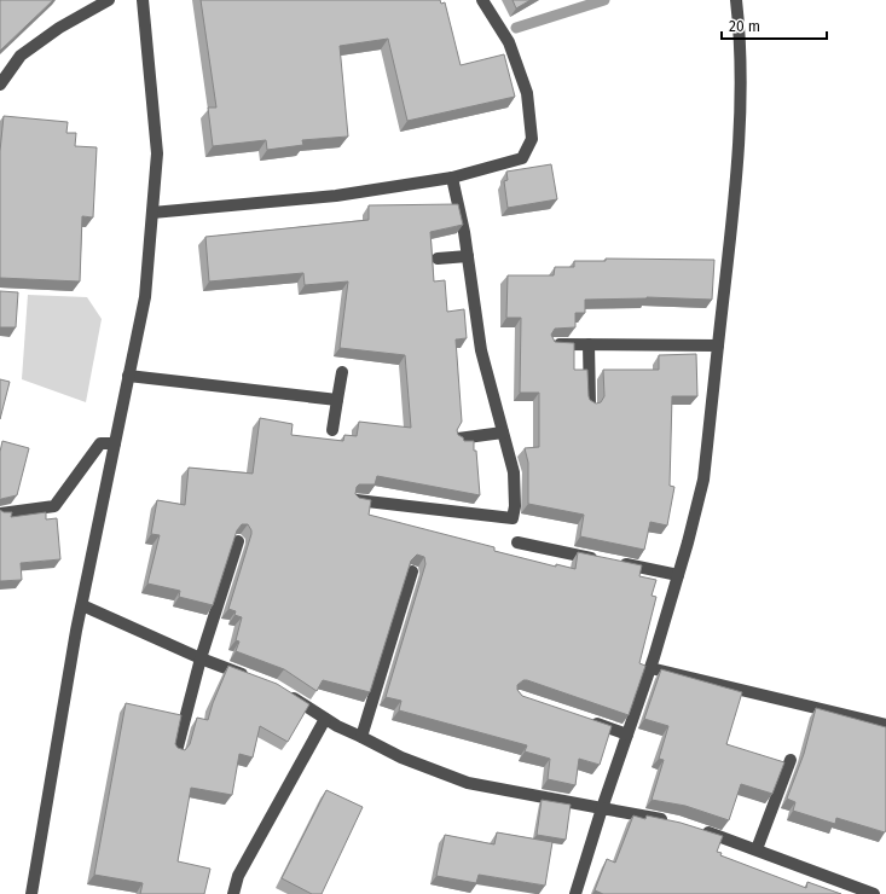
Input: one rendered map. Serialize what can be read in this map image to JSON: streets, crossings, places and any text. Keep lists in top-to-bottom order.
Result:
{
  "scale_bar": "20 m"
}
